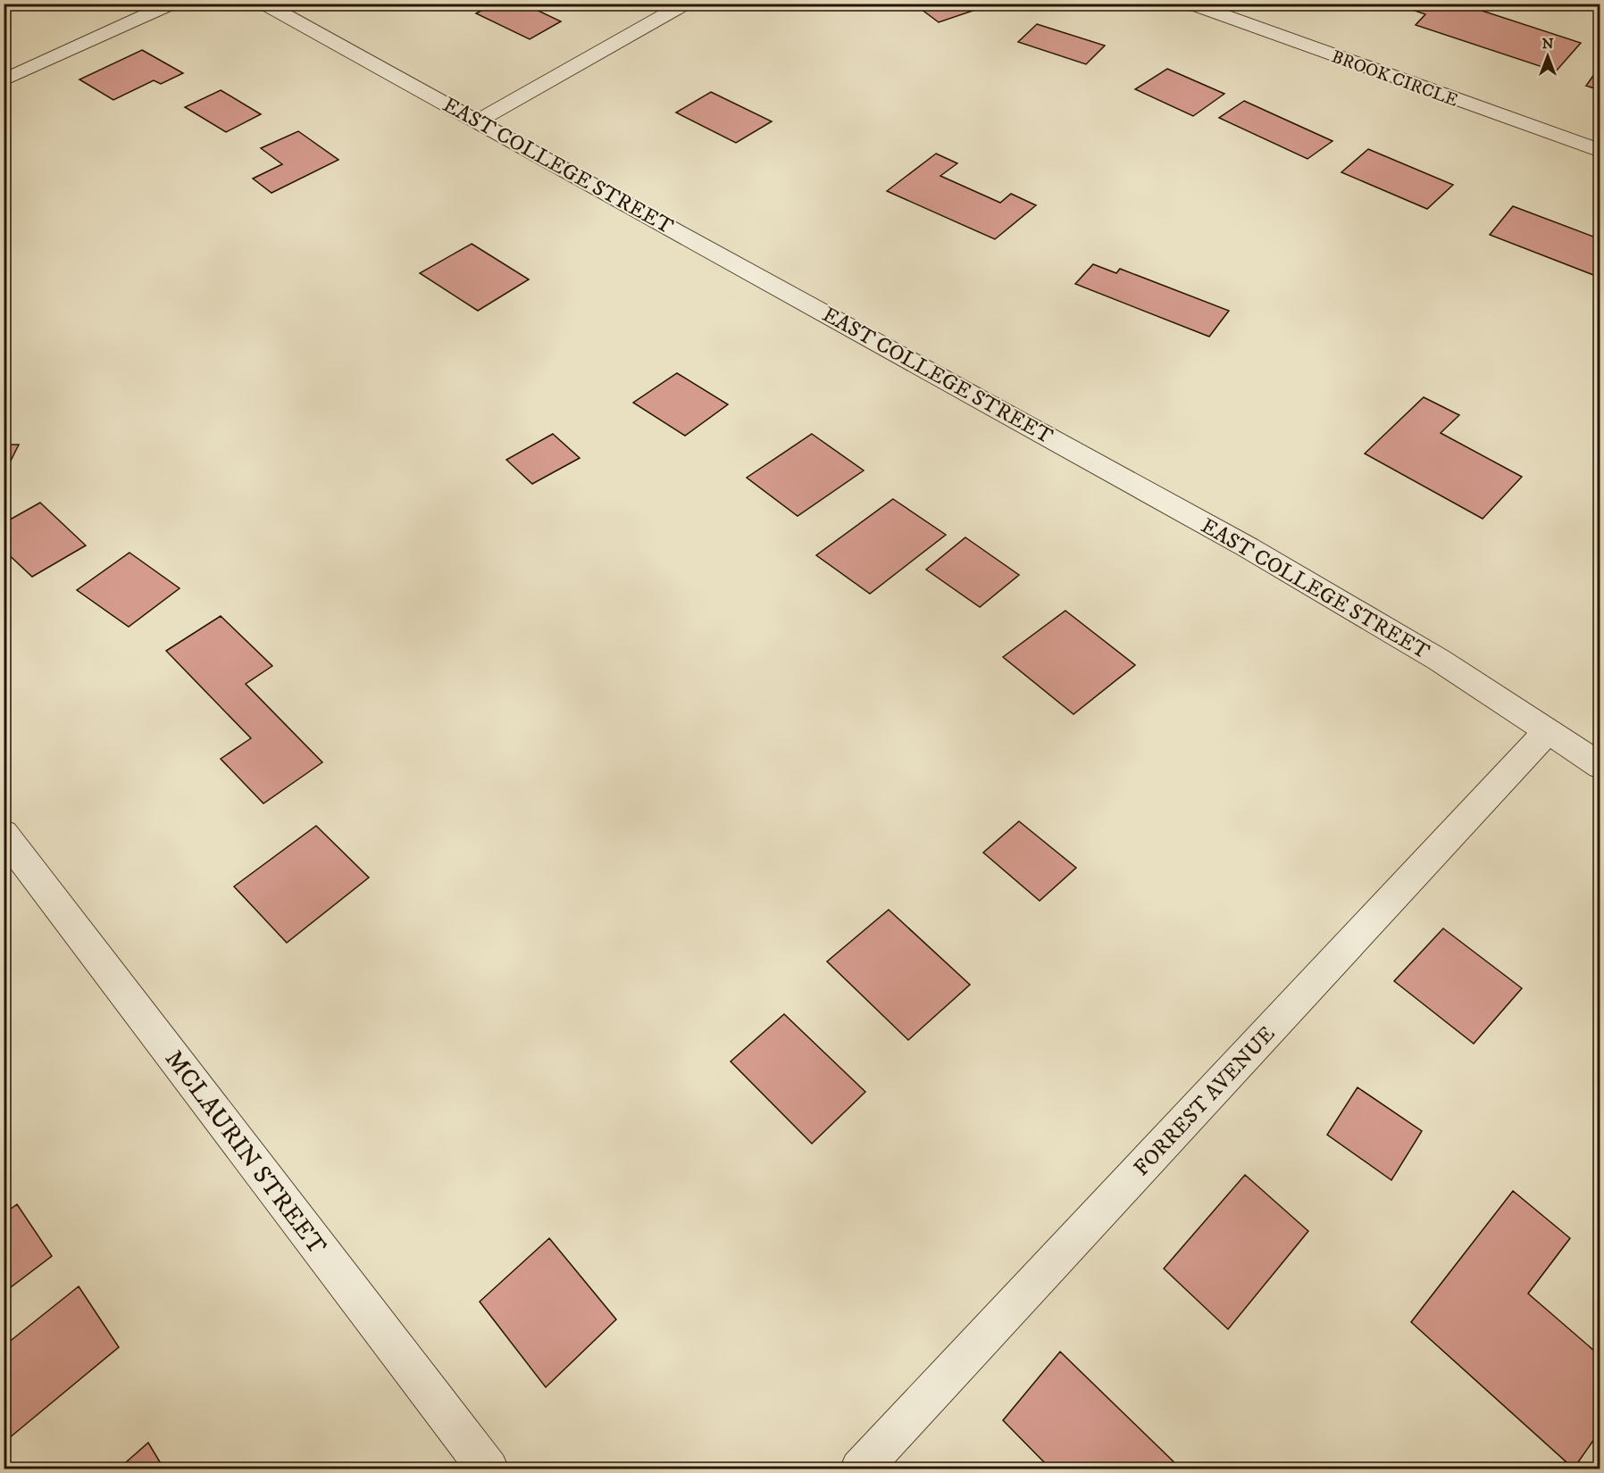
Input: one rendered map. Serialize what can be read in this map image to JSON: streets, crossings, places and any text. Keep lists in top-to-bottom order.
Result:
{
  "streets": {
    "street": [
      "BROOK CIRCLE",
      "EAST COLLEGE STREET",
      "FORREST AVENUE",
      "MCLAURIN STREET"
    ]
  },
  "crossings": [
    ["EAST COLLEGE STREET", "FORREST AVENUE"]
  ],
  "north": "top"
}
